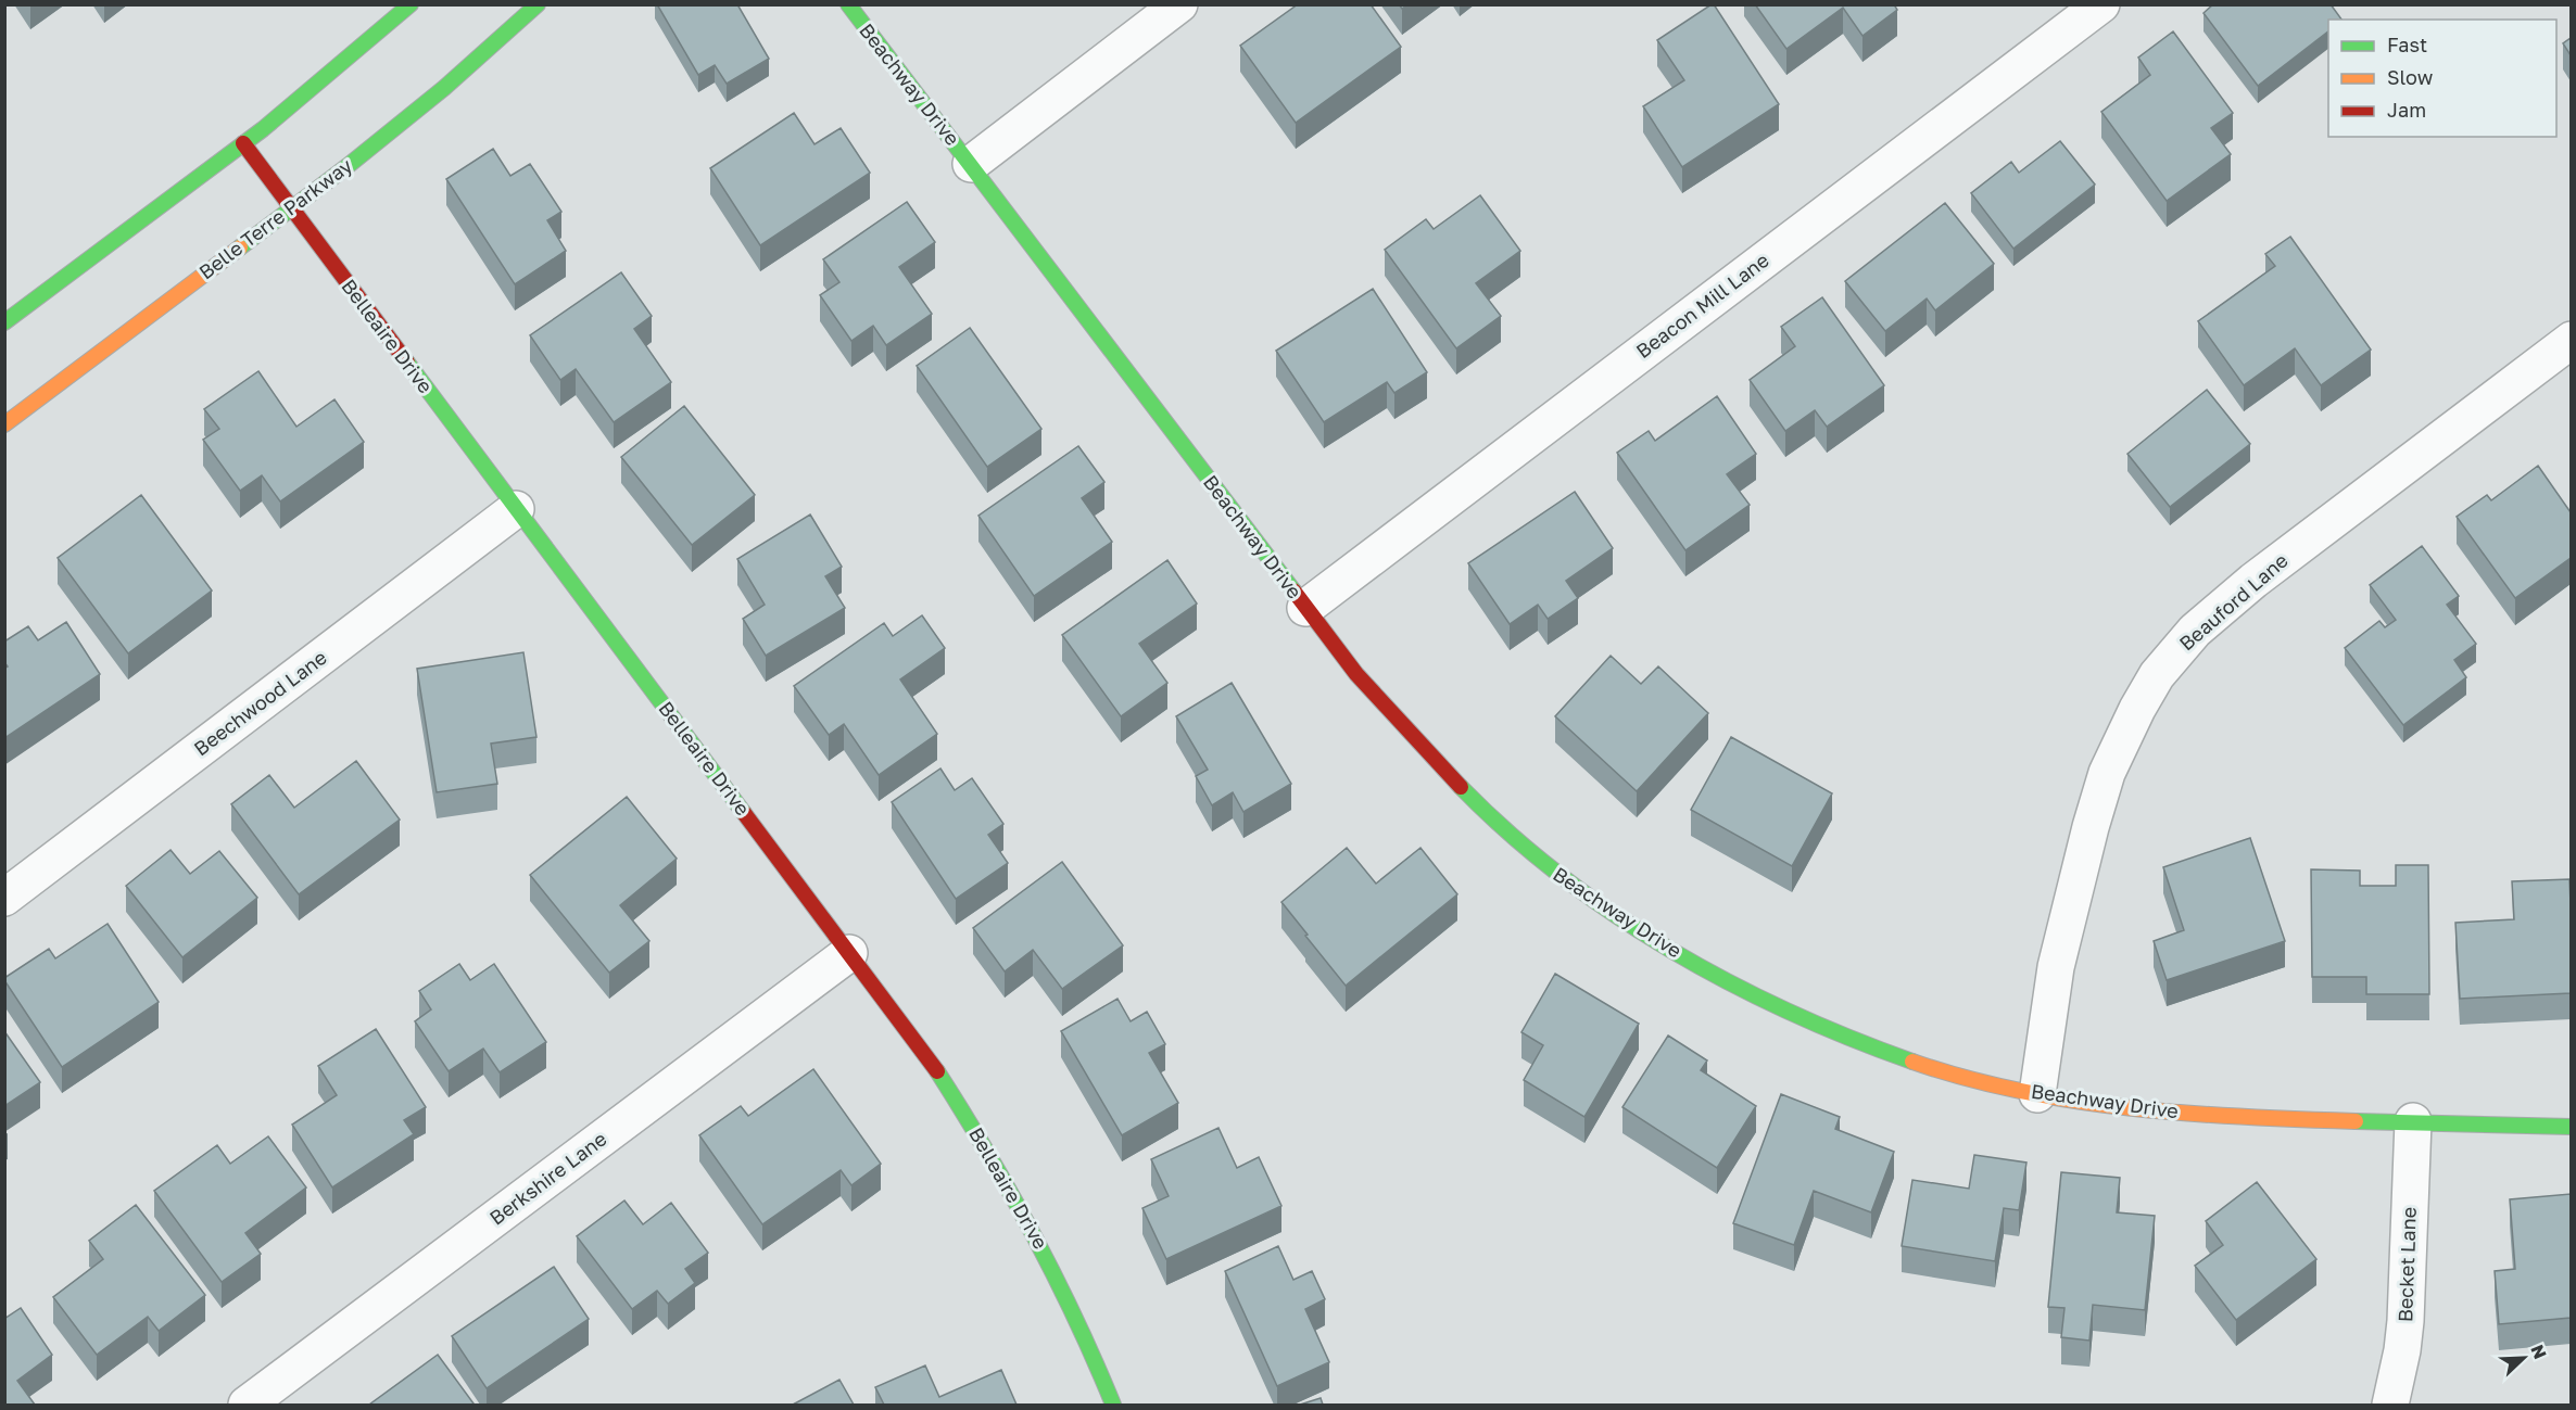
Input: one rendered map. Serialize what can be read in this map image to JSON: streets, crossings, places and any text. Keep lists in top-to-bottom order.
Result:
{
  "streets": {
    "street": [
      "Beachway Drive",
      "Belle Terre Parkway",
      "Beacon Mill Lane",
      "Belleaire Drive",
      "Beauford Lane",
      "Beechwood Lane",
      "Berkshire Lane",
      "Becket Lane"
    ]
  },
  "crossings": [
    ["Beachway Drive", "Beacon Mill Lane"],
    ["Beachway Drive", "Beauford Lane"],
    ["Beachway Drive", "Becket Lane"],
    ["Belle Terre Parkway", "Belleaire Drive"],
    ["Belleaire Drive", "Beechwood Lane"],
    ["Belleaire Drive", "Berkshire Lane"]
  ],
  "legend": ["Fast", "Slow", "Jam"],
  "north": "top right"
}
